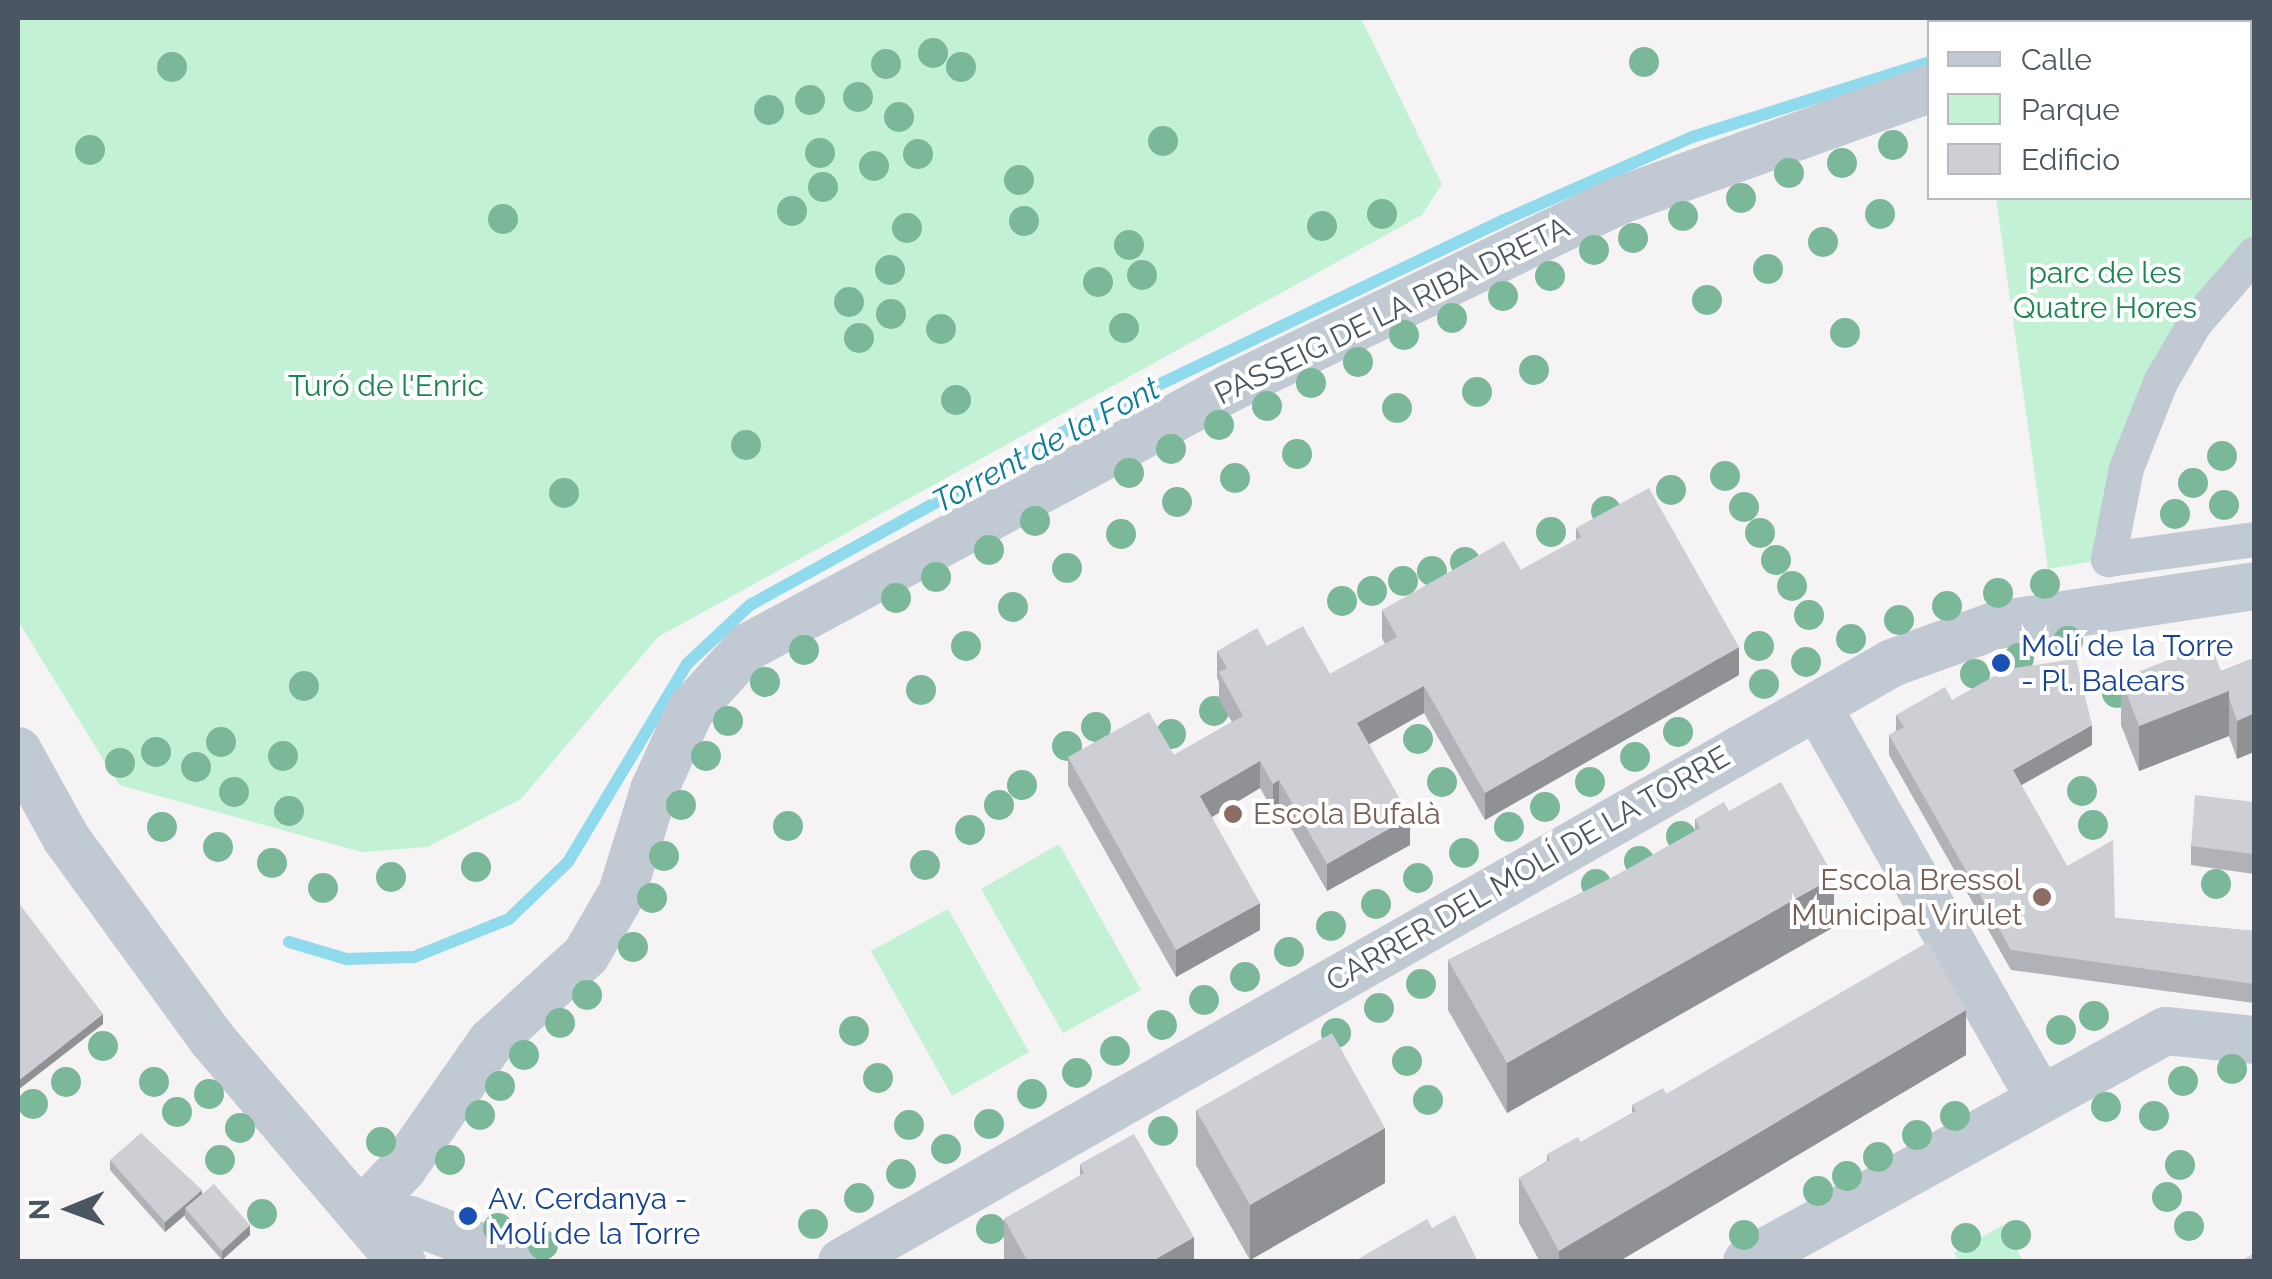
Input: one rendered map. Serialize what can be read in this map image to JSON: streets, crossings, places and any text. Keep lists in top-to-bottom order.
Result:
{
  "streets": {
    "street": ["PASSEIG DE LA RIBA DRETA", "CARRER DEL MOLÍ DE LA TORRE"]
  },
  "water": ["Torrent de la Font"],
  "parks": ["parc de les Quatre Hores", "Turó de l'Enric"],
  "places": [
    "Molí de la Torre - Pl. Balears",
    "Escola Bufalà",
    "Escola Bressol Municipal Virulet",
    "Av. Cerdanya - Molí de la Torre"
  ],
  "legend": ["Calle", "Parque", "Edificio"],
  "north": "left"
}
